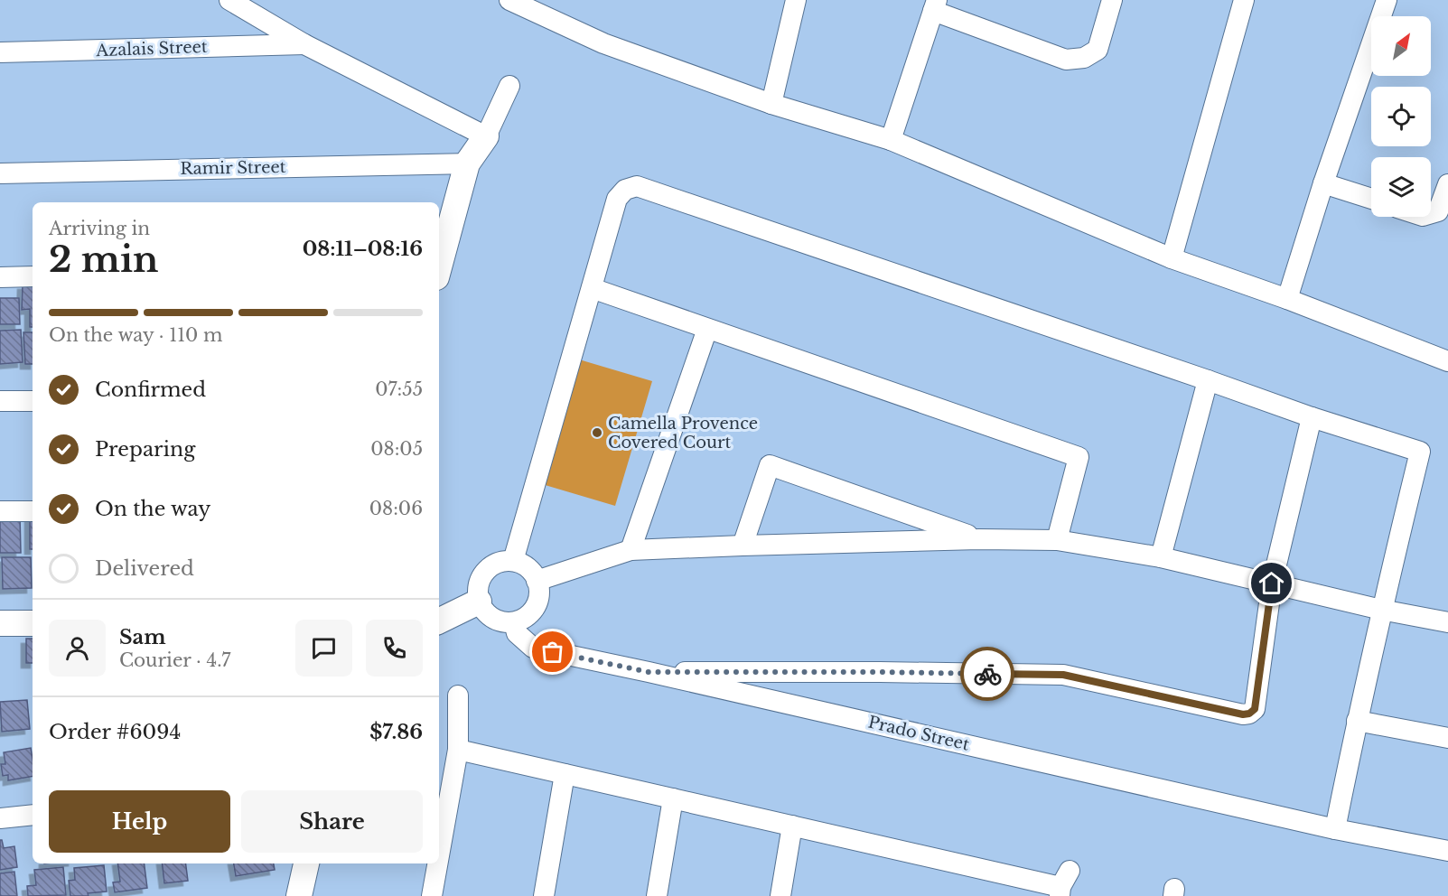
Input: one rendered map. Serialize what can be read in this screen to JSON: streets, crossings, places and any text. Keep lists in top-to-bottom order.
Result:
{
  "streets": {
    "street": ["Azalais Street", "Ramir Street", "Prado Street"]
  },
  "places": ["Camella Provence Covered Court"],
  "north": "top right",
  "page": {
    "heading": ["2 min", "Arriving in", "08:11–08:16"],
    "panel": [
      "Sam",
      "Courier · 4.7",
      "Order #6094",
      "$7.86"
    ],
    "bar": "On the way · 110 m",
    "list": [
      ["Confirmed", "07:55"],
      ["Preparing", "08:05"],
      ["On the way", "08:06"],
      "Delivered"
    ],
    "buttons": ["Help", "Share"]
  }
}
